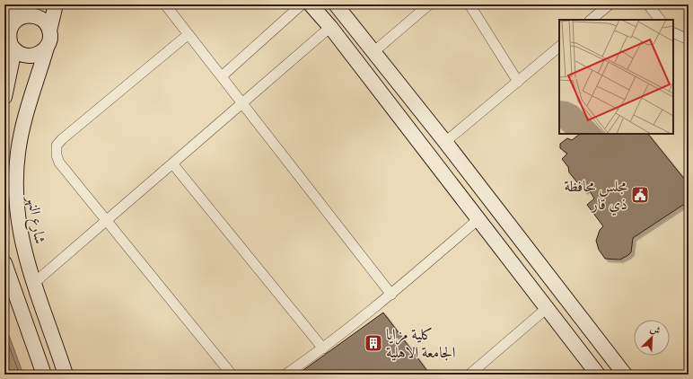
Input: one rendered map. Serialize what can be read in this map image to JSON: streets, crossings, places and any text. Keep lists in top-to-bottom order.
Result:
{
  "streets": {
    "main road": ["شارع النهر"]
  },
  "places": {
    "public building": ["مجلس محافظة ذي قار"],
    "building": ["كلية مزايا الجامعة الاهلية"]
  },
  "north": "top right"
}
